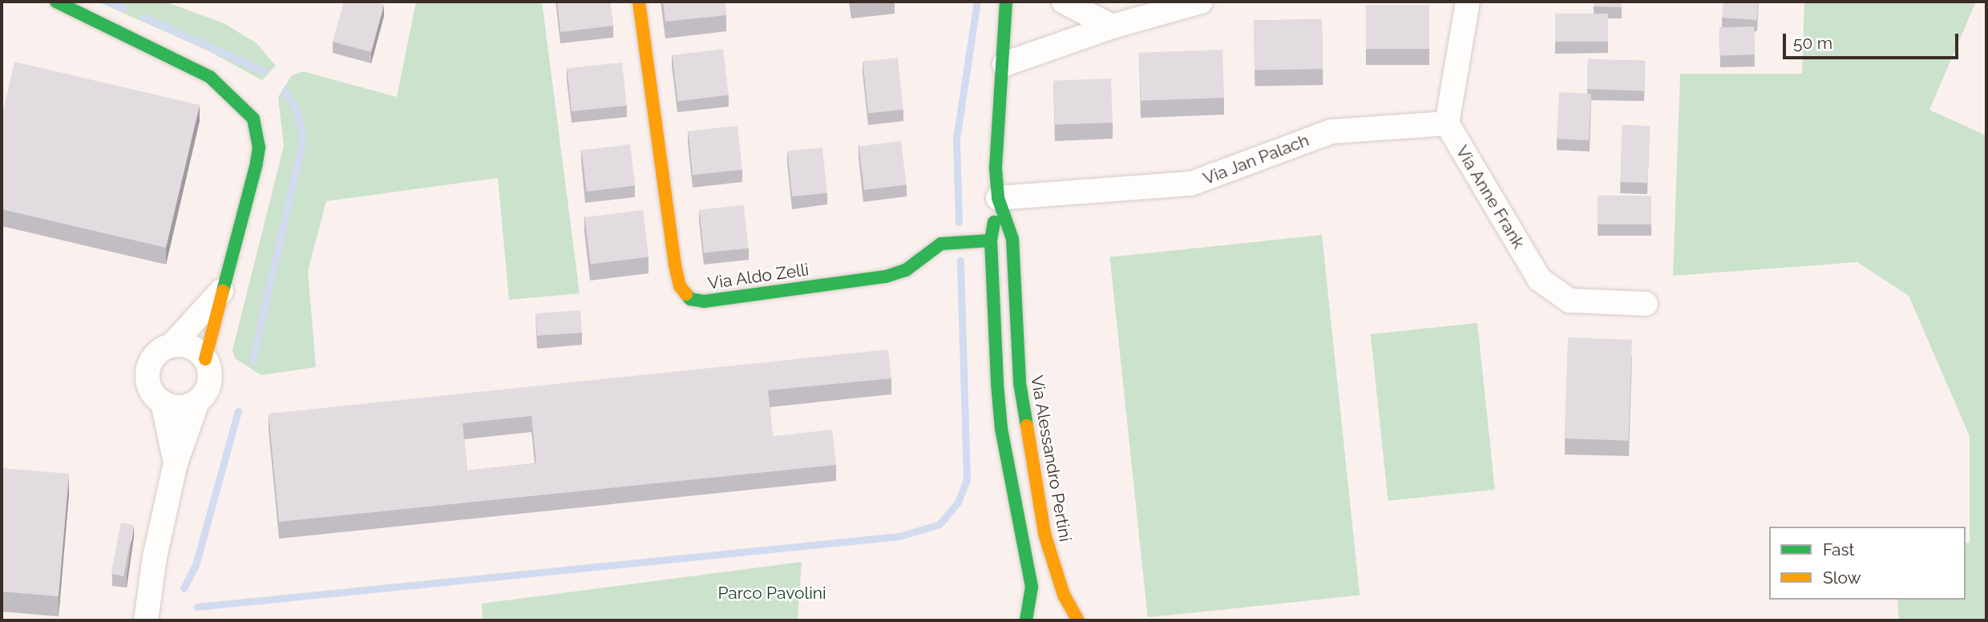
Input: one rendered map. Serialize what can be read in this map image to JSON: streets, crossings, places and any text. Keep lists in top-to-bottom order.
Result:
{
  "streets": {
    "street": [
      "Via Jan Palach",
      "Via Anne Frank",
      "Via Aldo Zelli",
      "Via Alessandro Pertini"
    ]
  },
  "crossings": [
    ["Via Jan Palach", "Via Anne Frank"],
    ["Via Jan Palach", "Via Alessandro Pertini"],
    ["Via Aldo Zelli", "Via Alessandro Pertini"]
  ],
  "parks": ["Parco Pavolini"],
  "legend": ["Fast", "Slow"],
  "scale_bar": "50 m"
}
